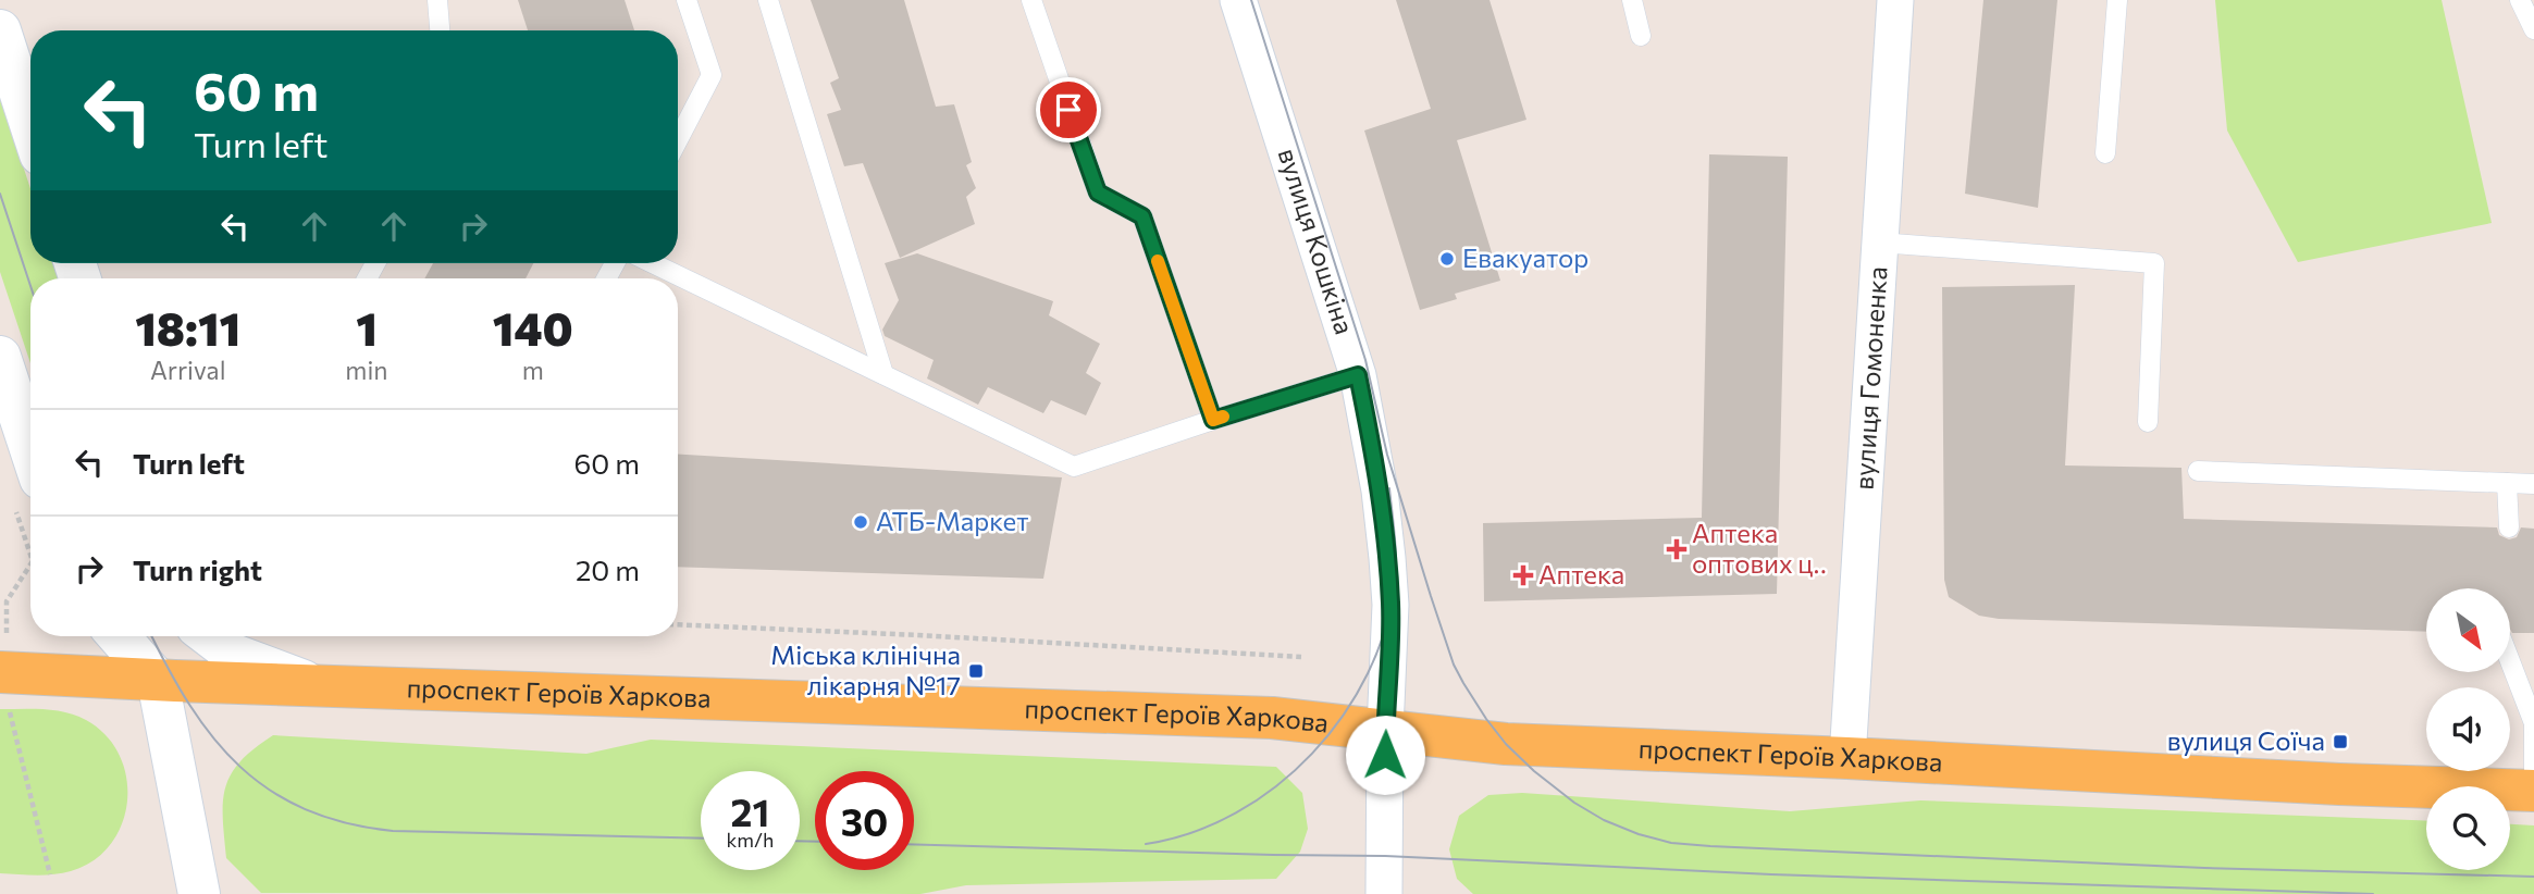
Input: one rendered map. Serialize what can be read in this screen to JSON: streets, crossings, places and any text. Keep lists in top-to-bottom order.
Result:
{
  "streets": {
    "main road": ["проспект Героїв Харкова"],
    "street": ["вулиця Кошкіна", "вулиця Гомоненка"]
  },
  "crossings": [
    ["вулиця Кошкіна", "проспект Героїв Харкова"],
    ["вулиця Гомоненка", "проспект Героїв Харкова"]
  ],
  "places": {
    "other": ["Евакуатор", "АТБ-Маркет"],
    "health": ["Аптека оптових ц‥", "Аптека"],
    "transit": ["Міська клінічна лікарня №17", "вулиця Соїча"]
  },
  "north": "bottom right",
  "page": {
    "turn": ["60 m", "Turn left"],
    "eta": [
      "18:11",
      "Arrival",
      "1",
      "min",
      "140",
      "m"
    ],
    "list": [
      {
        "name": "Turn left",
        "value": "60 m"
      },
      {
        "name": "Turn right",
        "value": "20 m"
      }
    ],
    "speed": "21 km/h",
    "limit": "30"
  }
}
